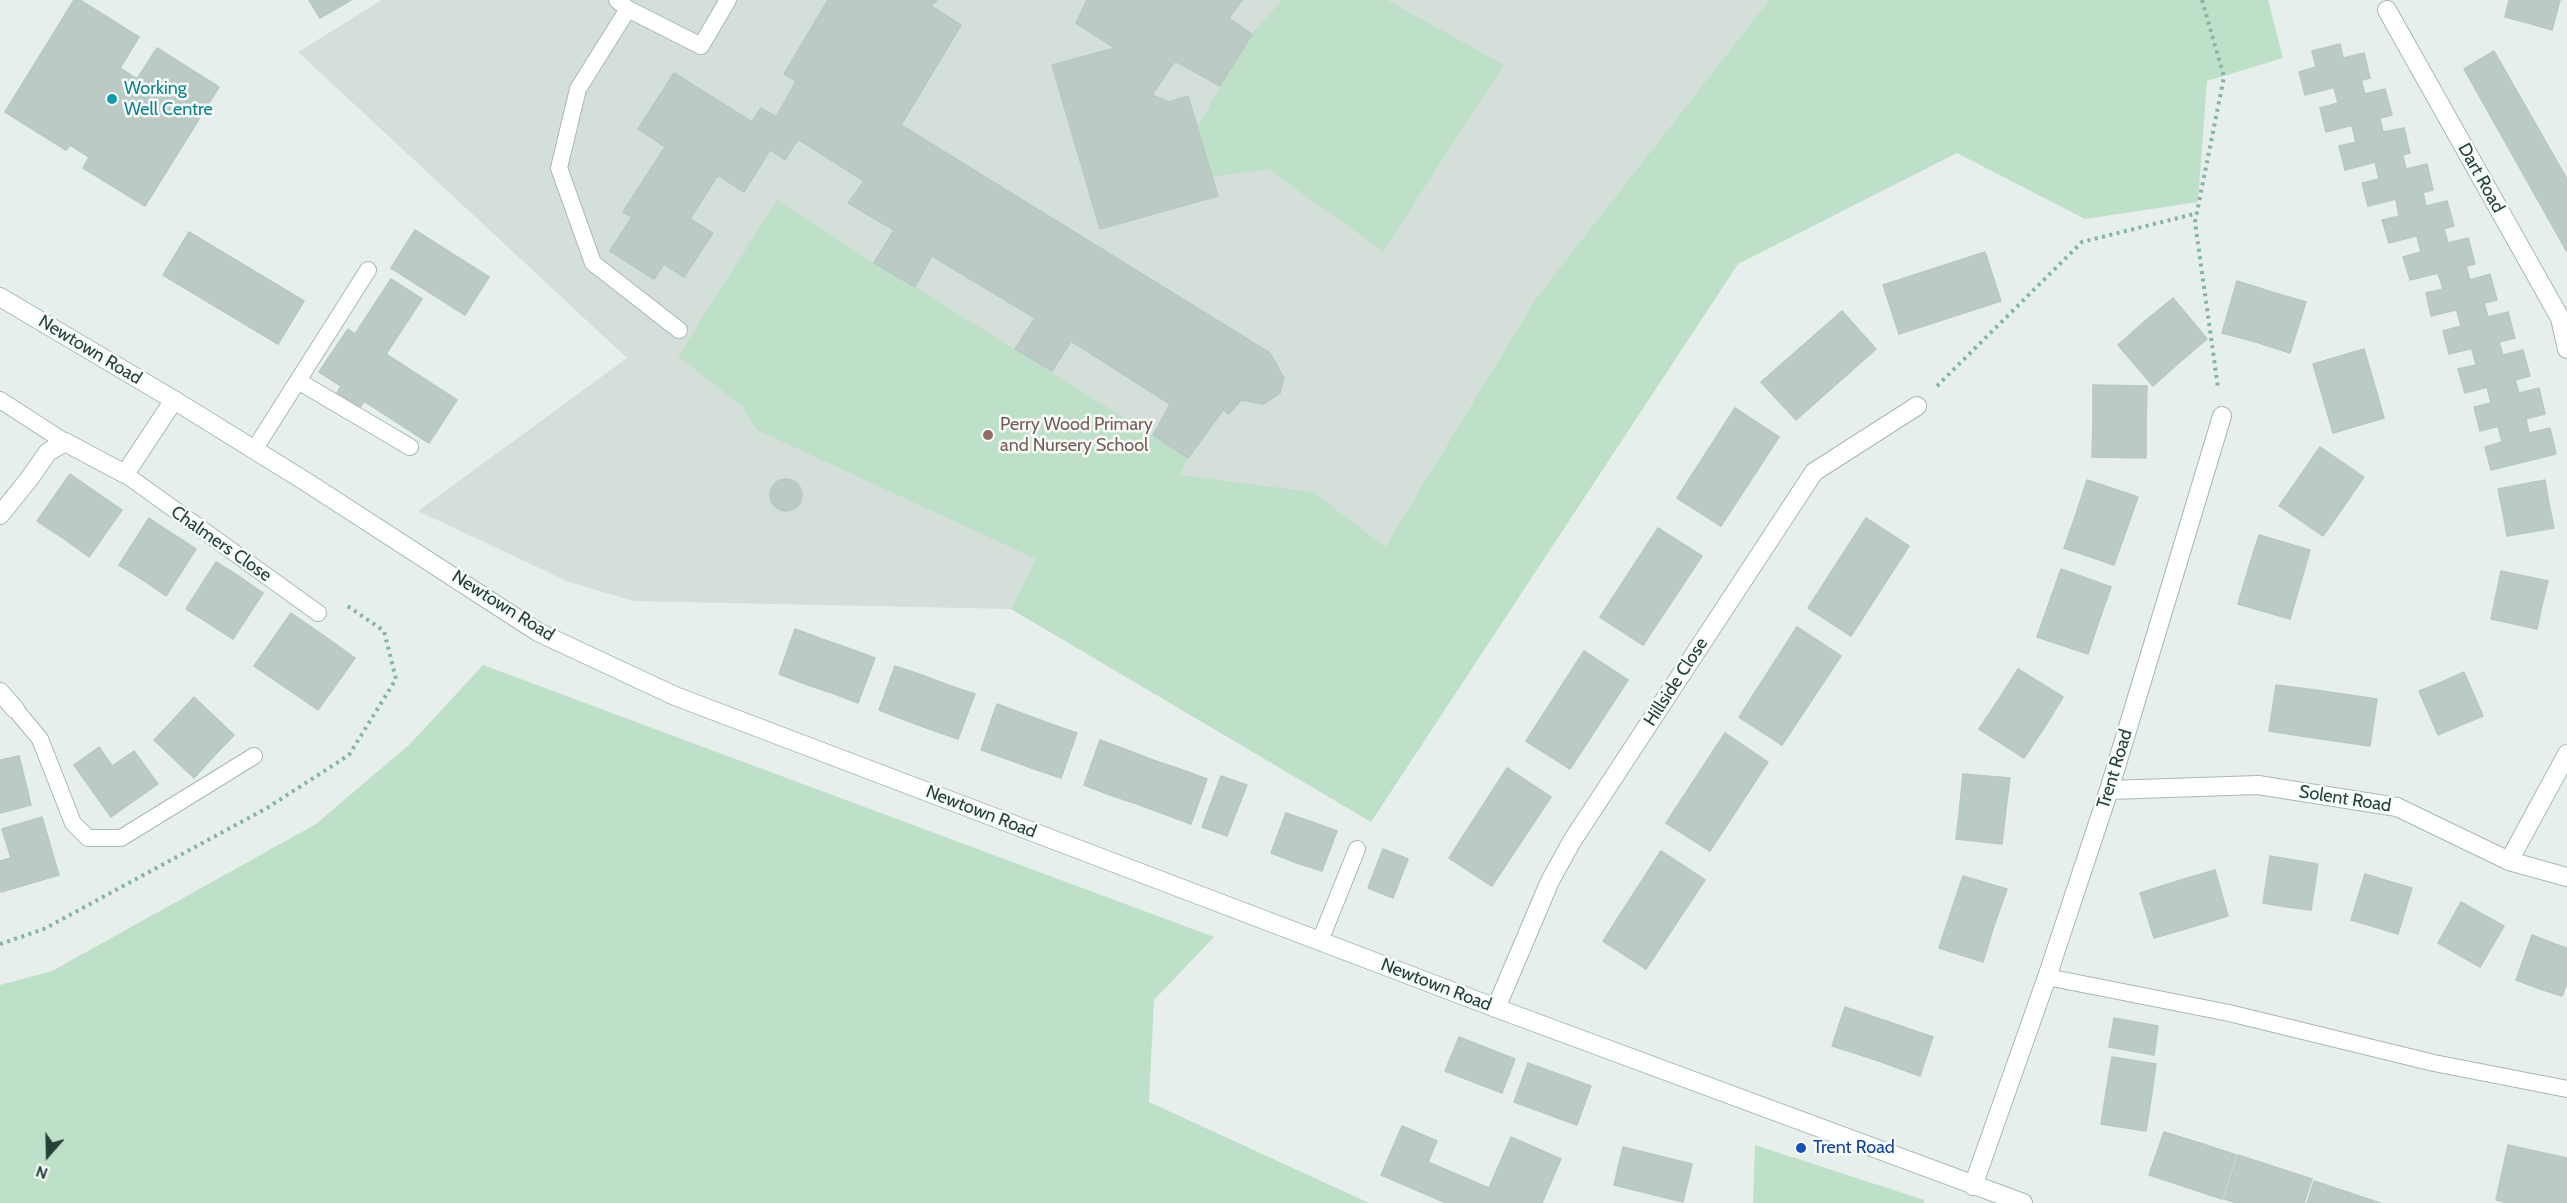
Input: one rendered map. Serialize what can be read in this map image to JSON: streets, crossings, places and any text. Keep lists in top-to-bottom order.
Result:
{
  "streets": {
    "street": [
      "Dart Road",
      "Newtown Road",
      "Chalmers Close",
      "Hillside Close",
      "Trent Road",
      "Solent Road"
    ]
  },
  "crossings": [
    ["Newtown Road", "Hillside Close"],
    ["Newtown Road", "Trent Road"],
    ["Trent Road", "Solent Road"]
  ],
  "places": ["Working Well Centre", "Perry Wood Primary and Nursery School", "Trent Road"],
  "north": "bottom"
}
